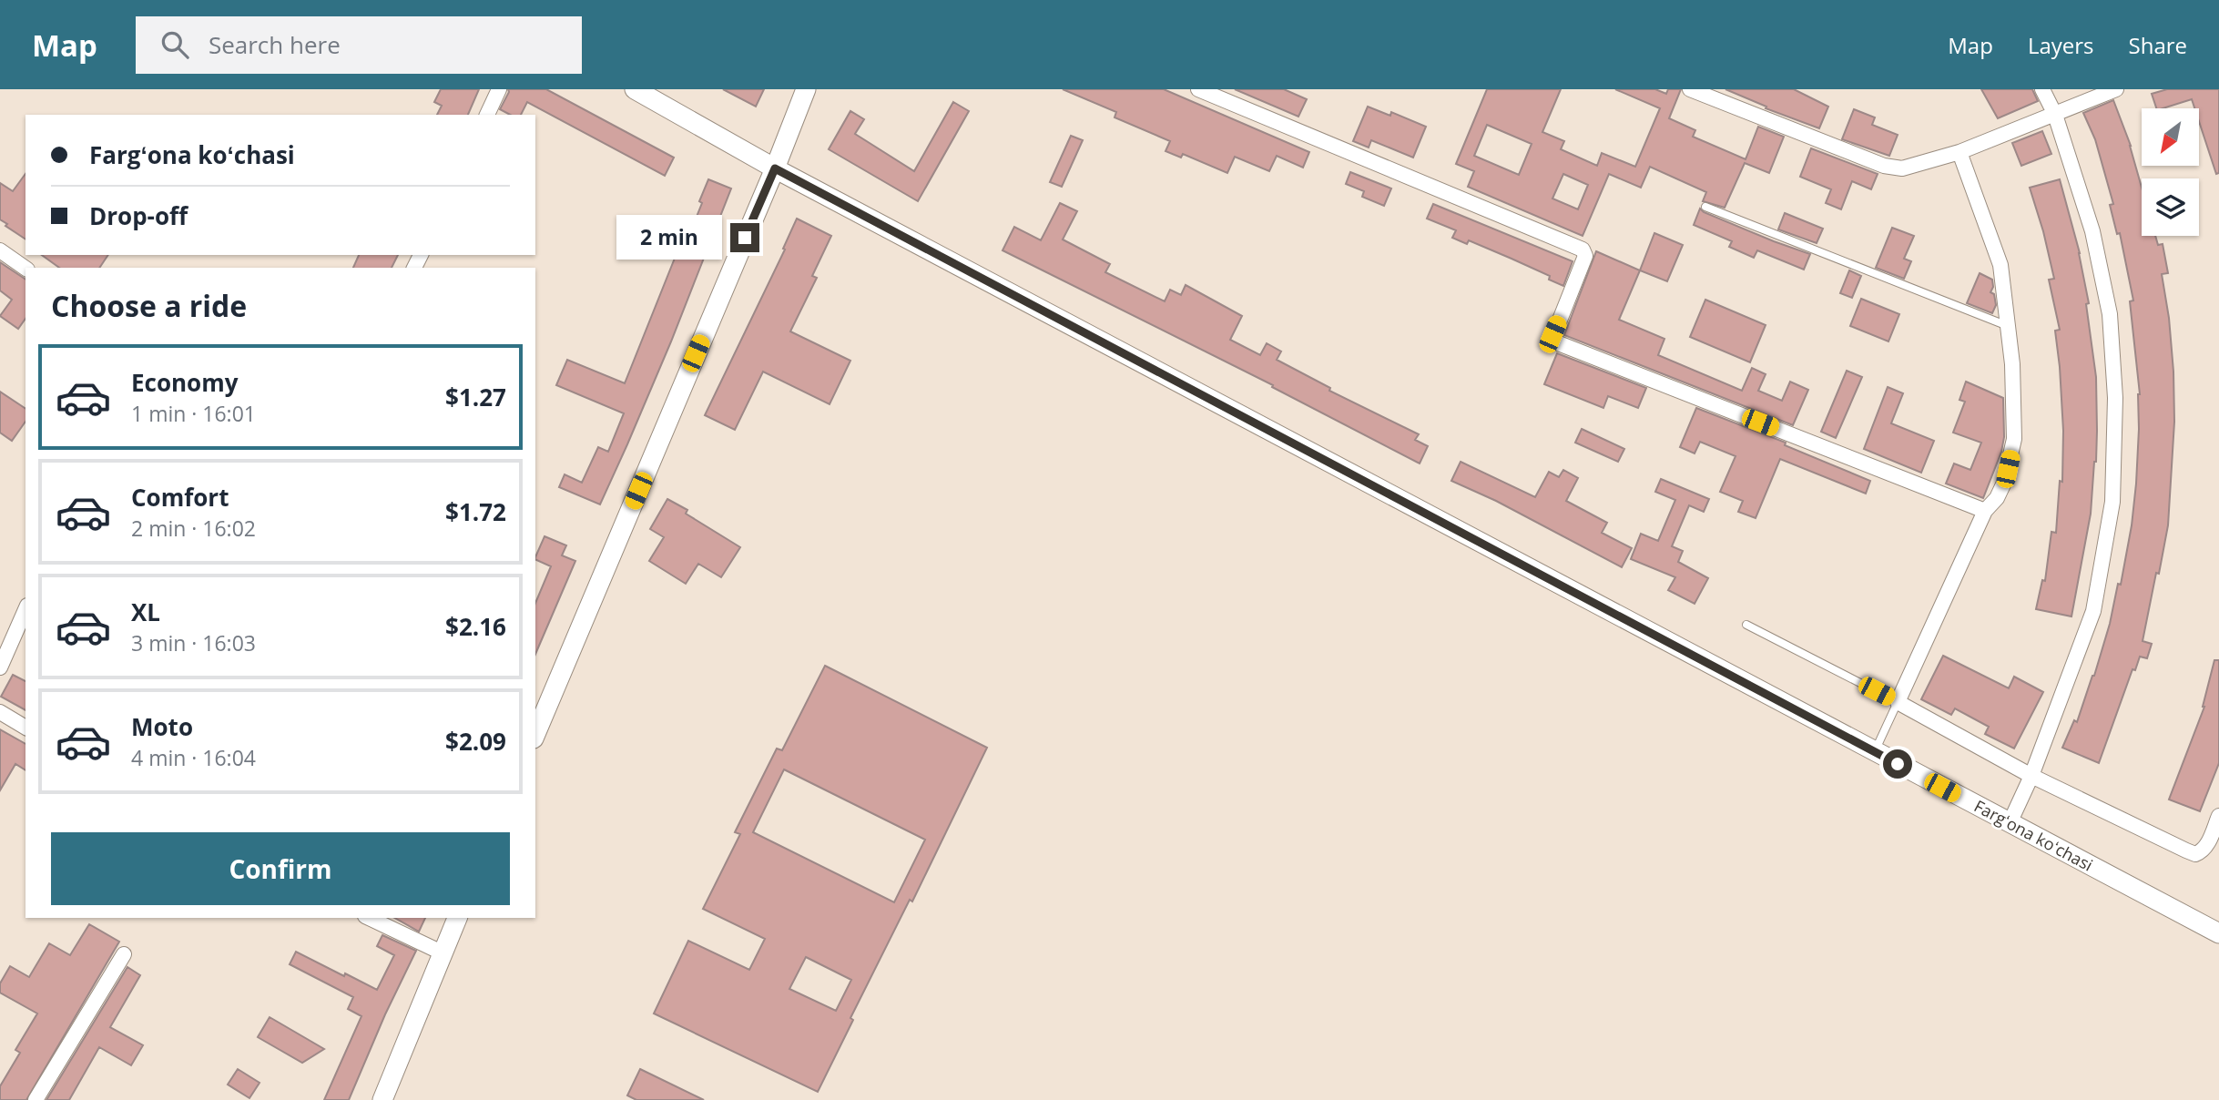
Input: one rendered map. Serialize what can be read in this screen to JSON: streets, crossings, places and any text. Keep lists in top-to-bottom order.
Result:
{
  "streets": {
    "street": ["Fargʻona koʻchasi"]
  },
  "north": "bottom left",
  "page": {
    "header": "Map",
    "search": "Search here",
    "nav": ["Map", "Layers", "Share"],
    "banner": ["Fargʻona koʻchasi", "Drop-off"],
    "bubble": "2 min",
    "heading": "Choose a ride",
    "list": [
      {
        "name": "Economy",
        "note": "1 min · 16:01",
        "value": "$1.27"
      },
      {
        "name": "Comfort",
        "note": "2 min · 16:02",
        "value": "$1.72"
      },
      {
        "name": "XL",
        "note": "3 min · 16:03",
        "value": "$2.16"
      },
      {
        "name": "Moto",
        "note": "4 min · 16:04",
        "value": "$2.09"
      }
    ],
    "buttons": "Confirm"
  }
}
